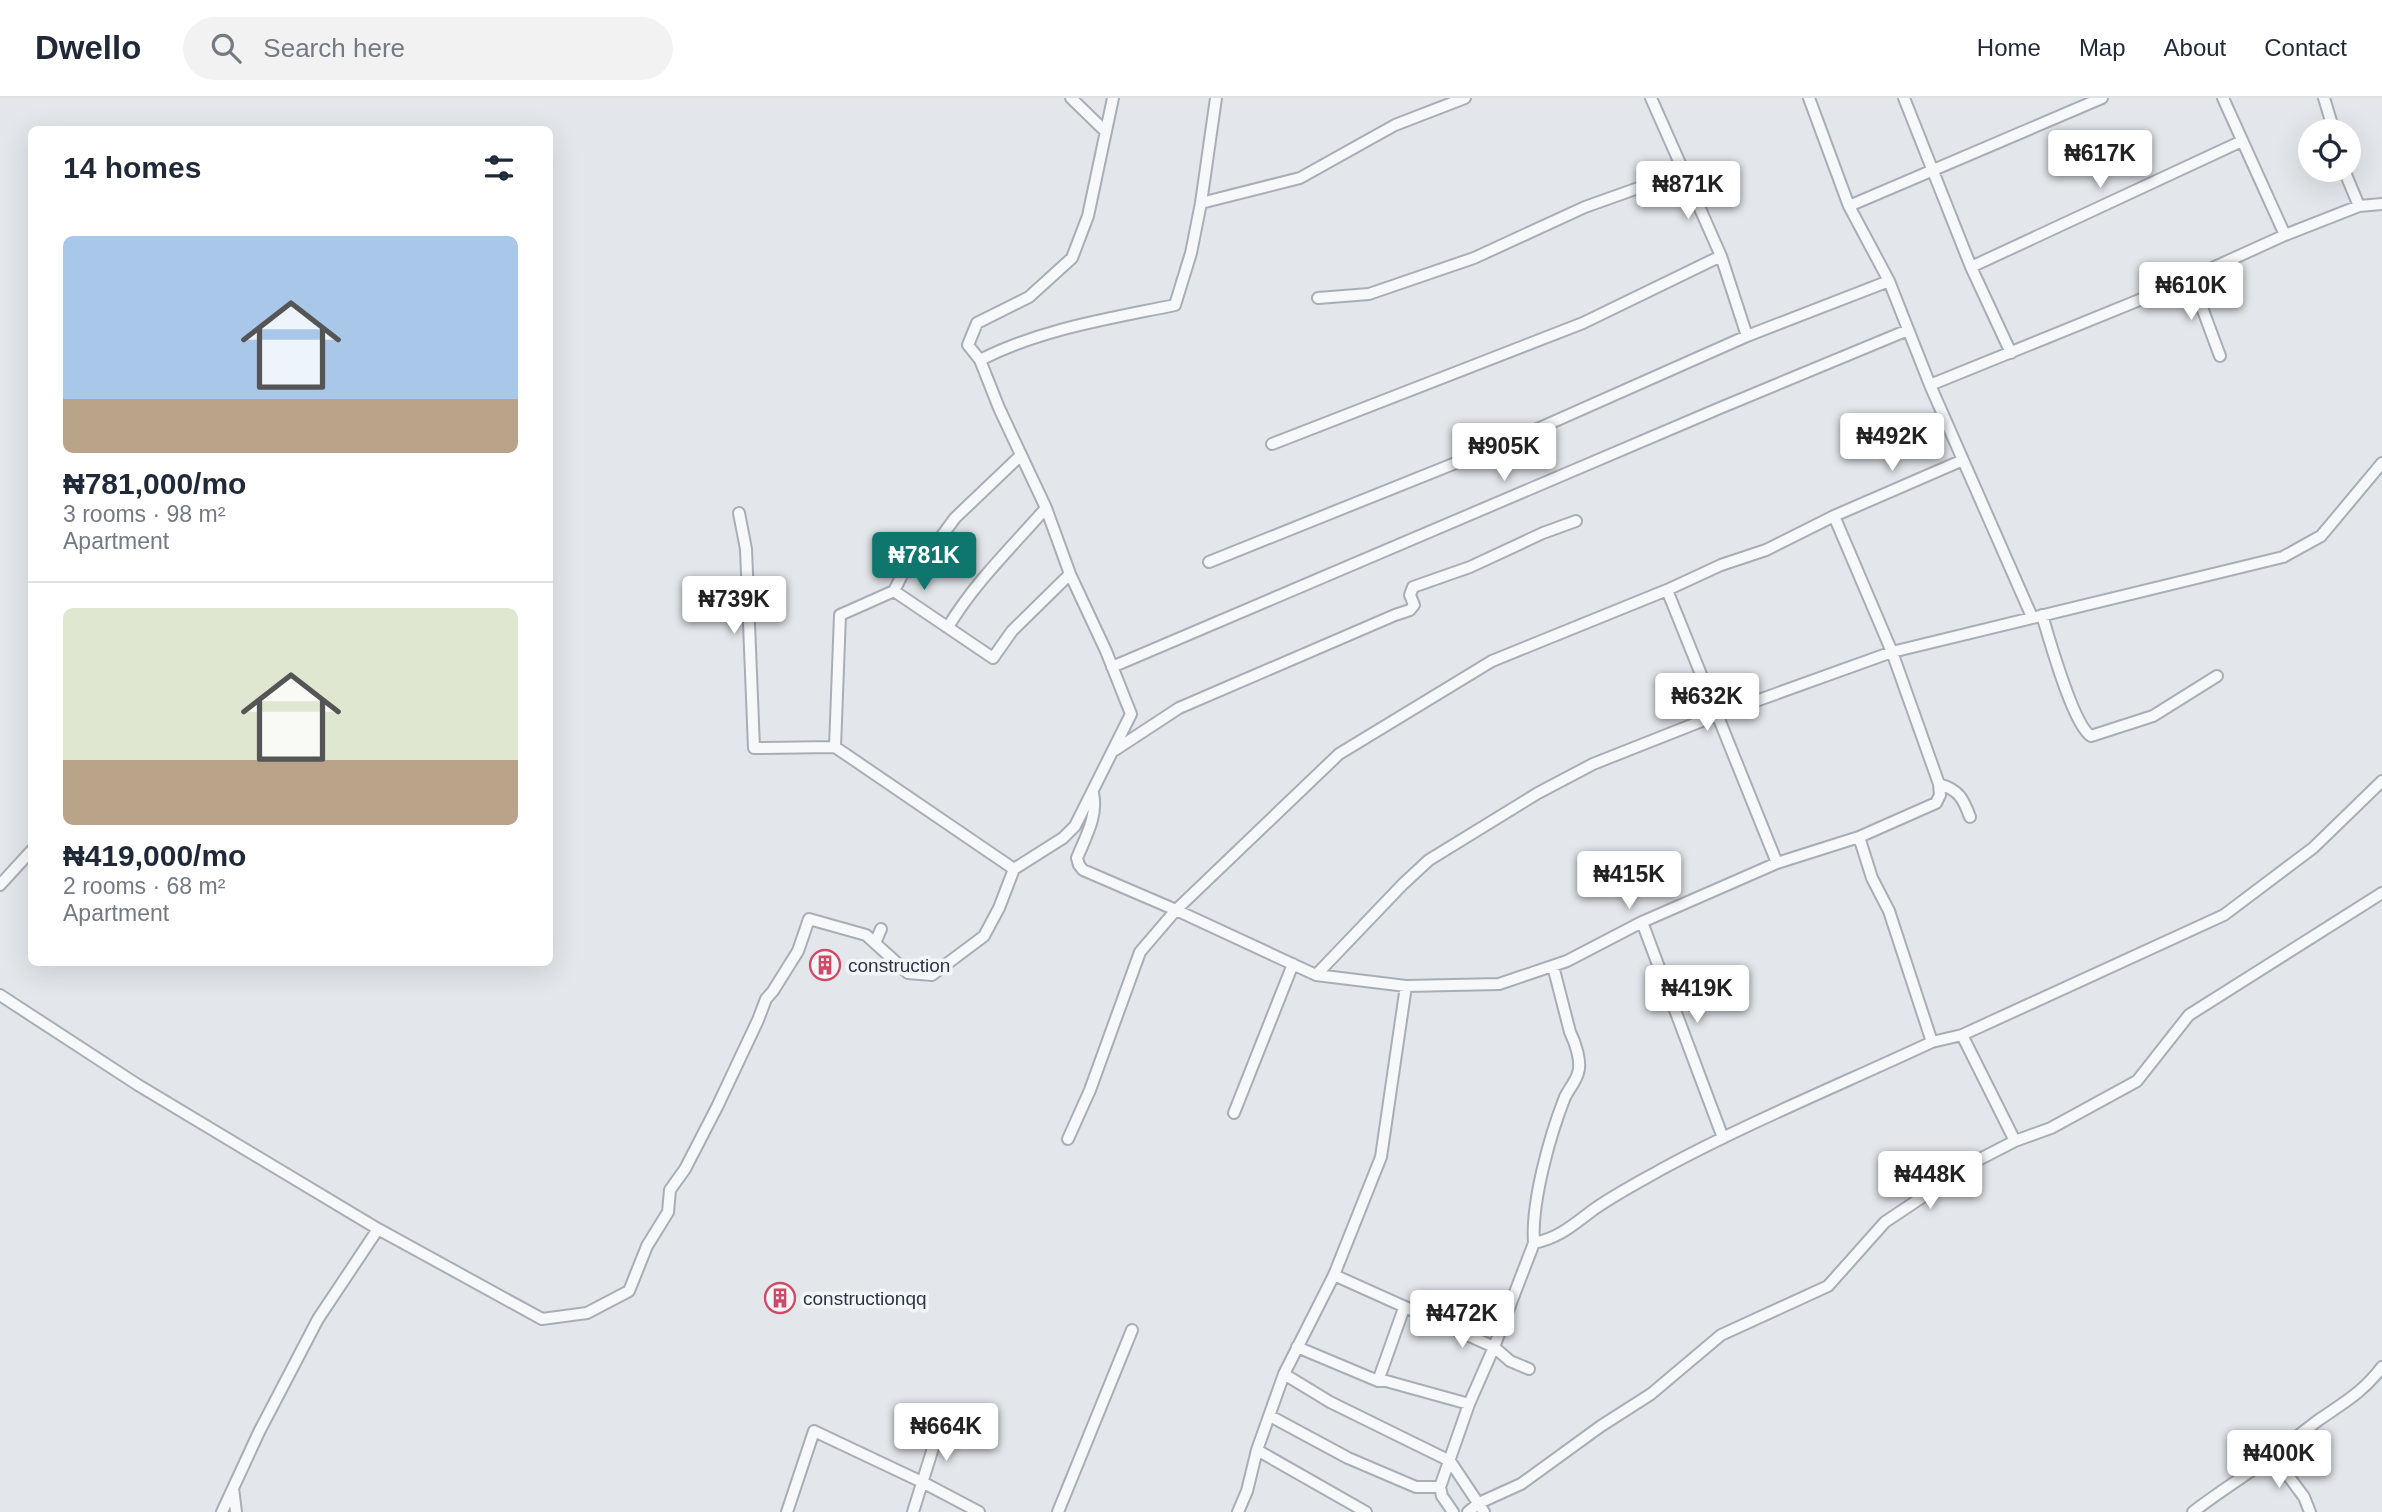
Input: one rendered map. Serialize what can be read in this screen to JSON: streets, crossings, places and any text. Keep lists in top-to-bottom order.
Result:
{
  "places": {
    "building": ["construction", "constructionqq"]
  },
  "page": {
    "header": "Dwello",
    "search": "Search here",
    "nav": [
      "Home",
      "Map",
      "About",
      "Contact"
    ],
    "heading": "14 homes",
    "price": [
      "₦617K",
      "₦871K",
      "₦610K",
      "₦492K",
      "₦905K",
      "₦781K",
      "₦739K",
      "₦632K",
      "₦415K",
      "₦419K",
      "₦448K",
      "₦472K",
      "₦664K",
      "₦400K"
    ],
    "list": [
      {
        "name": "₦781,000/mo",
        "note": "3 rooms · 98 m² · Apartment"
      },
      {
        "name": "₦419,000/mo",
        "note": "2 rooms · 68 m² · Apartment"
      }
    ]
  }
}
